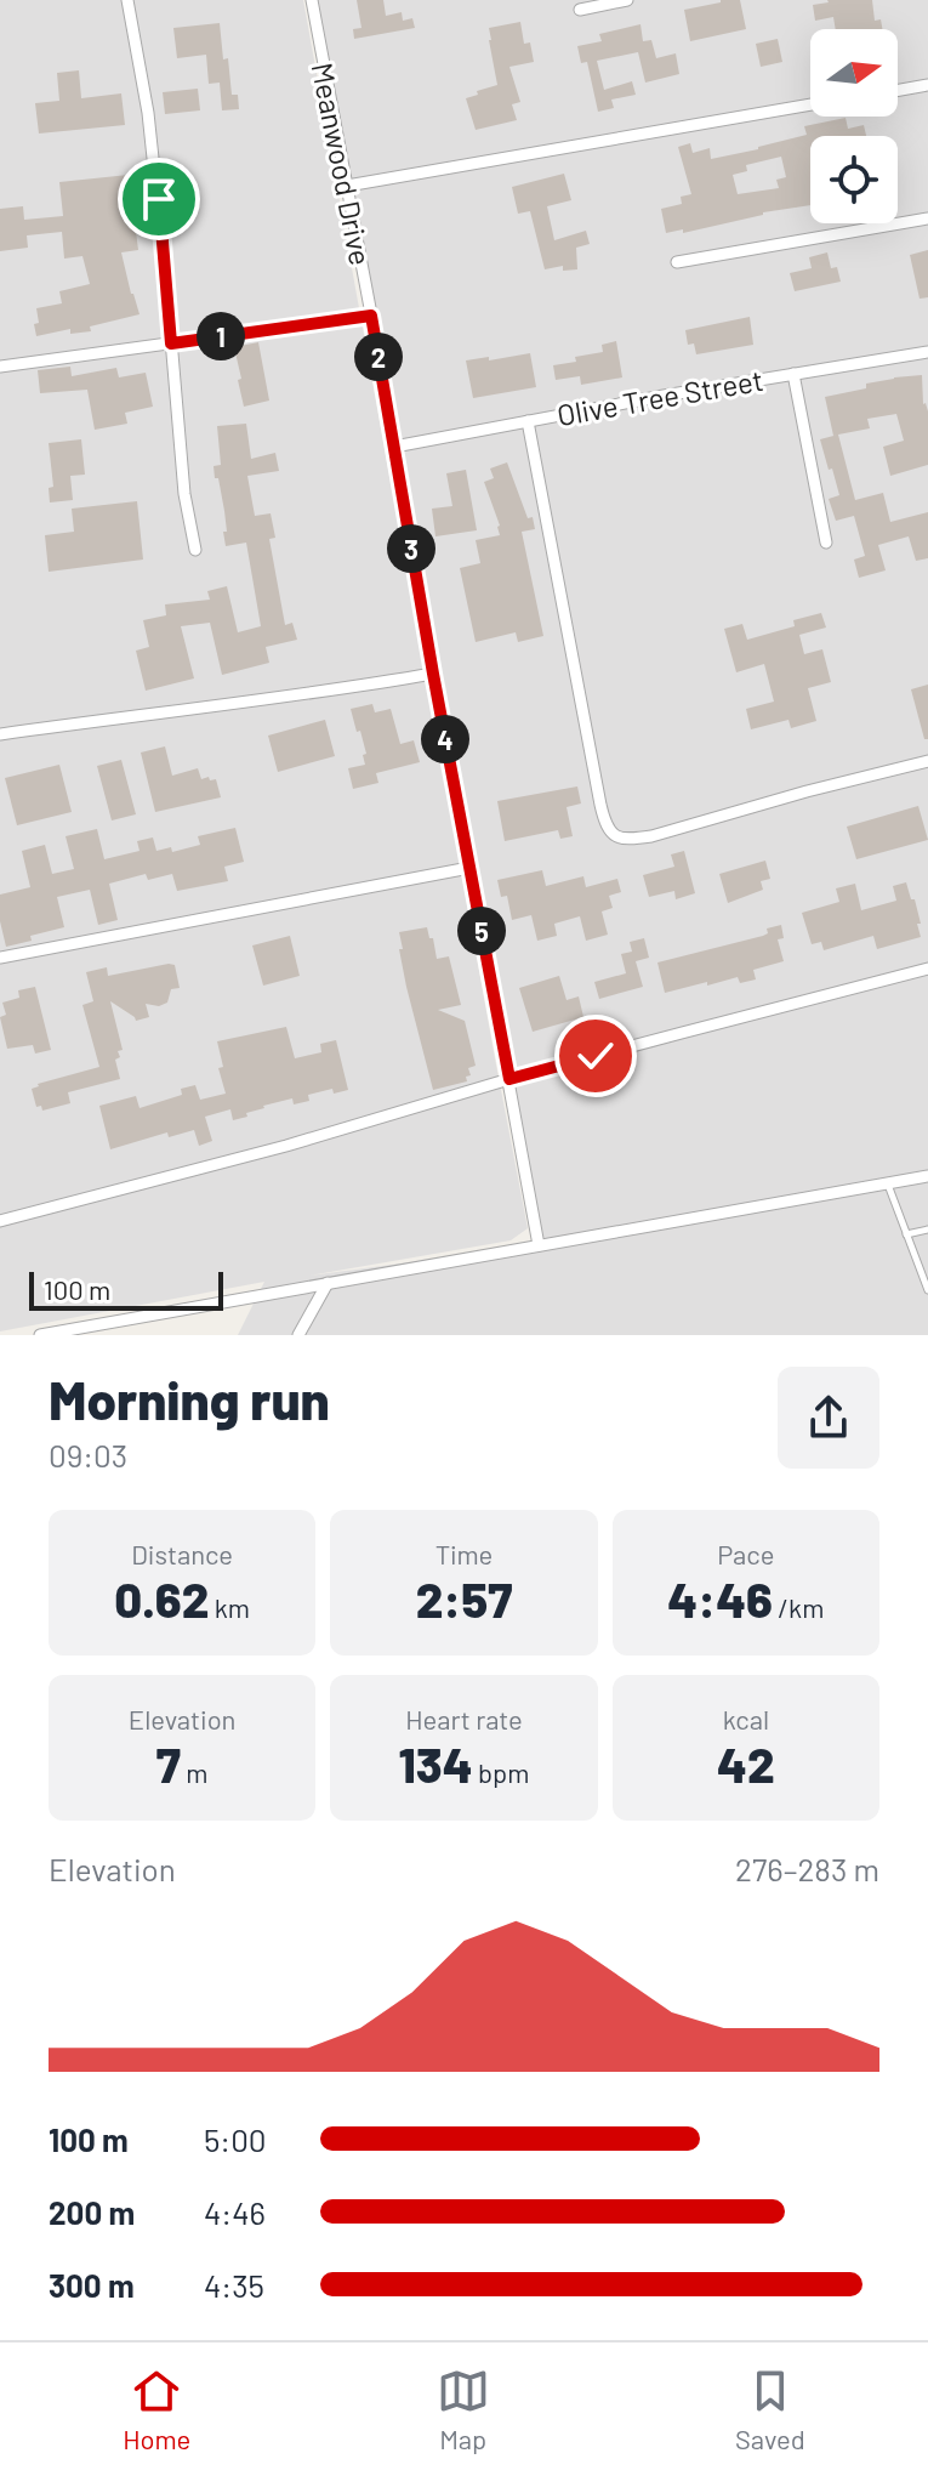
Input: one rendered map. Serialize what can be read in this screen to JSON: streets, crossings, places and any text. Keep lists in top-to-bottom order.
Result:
{
  "streets": {
    "street": ["Meanwood Drive", "Olive Tree Street"]
  },
  "crossings": [
    ["Meanwood Drive", "Olive Tree Street"]
  ],
  "scale_bar": "100 m",
  "north": "right",
  "page": {
    "pins": [
      "1",
      "2",
      "3",
      "4",
      "5"
    ],
    "scale": "100 m",
    "heading": ["Morning run", "09:03"],
    "stats": [
      ["Distance", "0.62 km"],
      ["Time", "2:57"],
      ["Pace", "4:46 /km"],
      ["Elevation", "7 m"],
      ["Heart rate", "134 bpm"],
      ["kcal", "42"]
    ],
    "chart": ["Elevation", "276–283 m"],
    "list": [
      {
        "name": "100 m",
        "note": "5:00"
      },
      {
        "name": "200 m",
        "note": "4:46"
      },
      {
        "name": "300 m",
        "note": "4:35"
      }
    ],
    "tabs": ["Home", "Map", "Saved"]
  }
}
